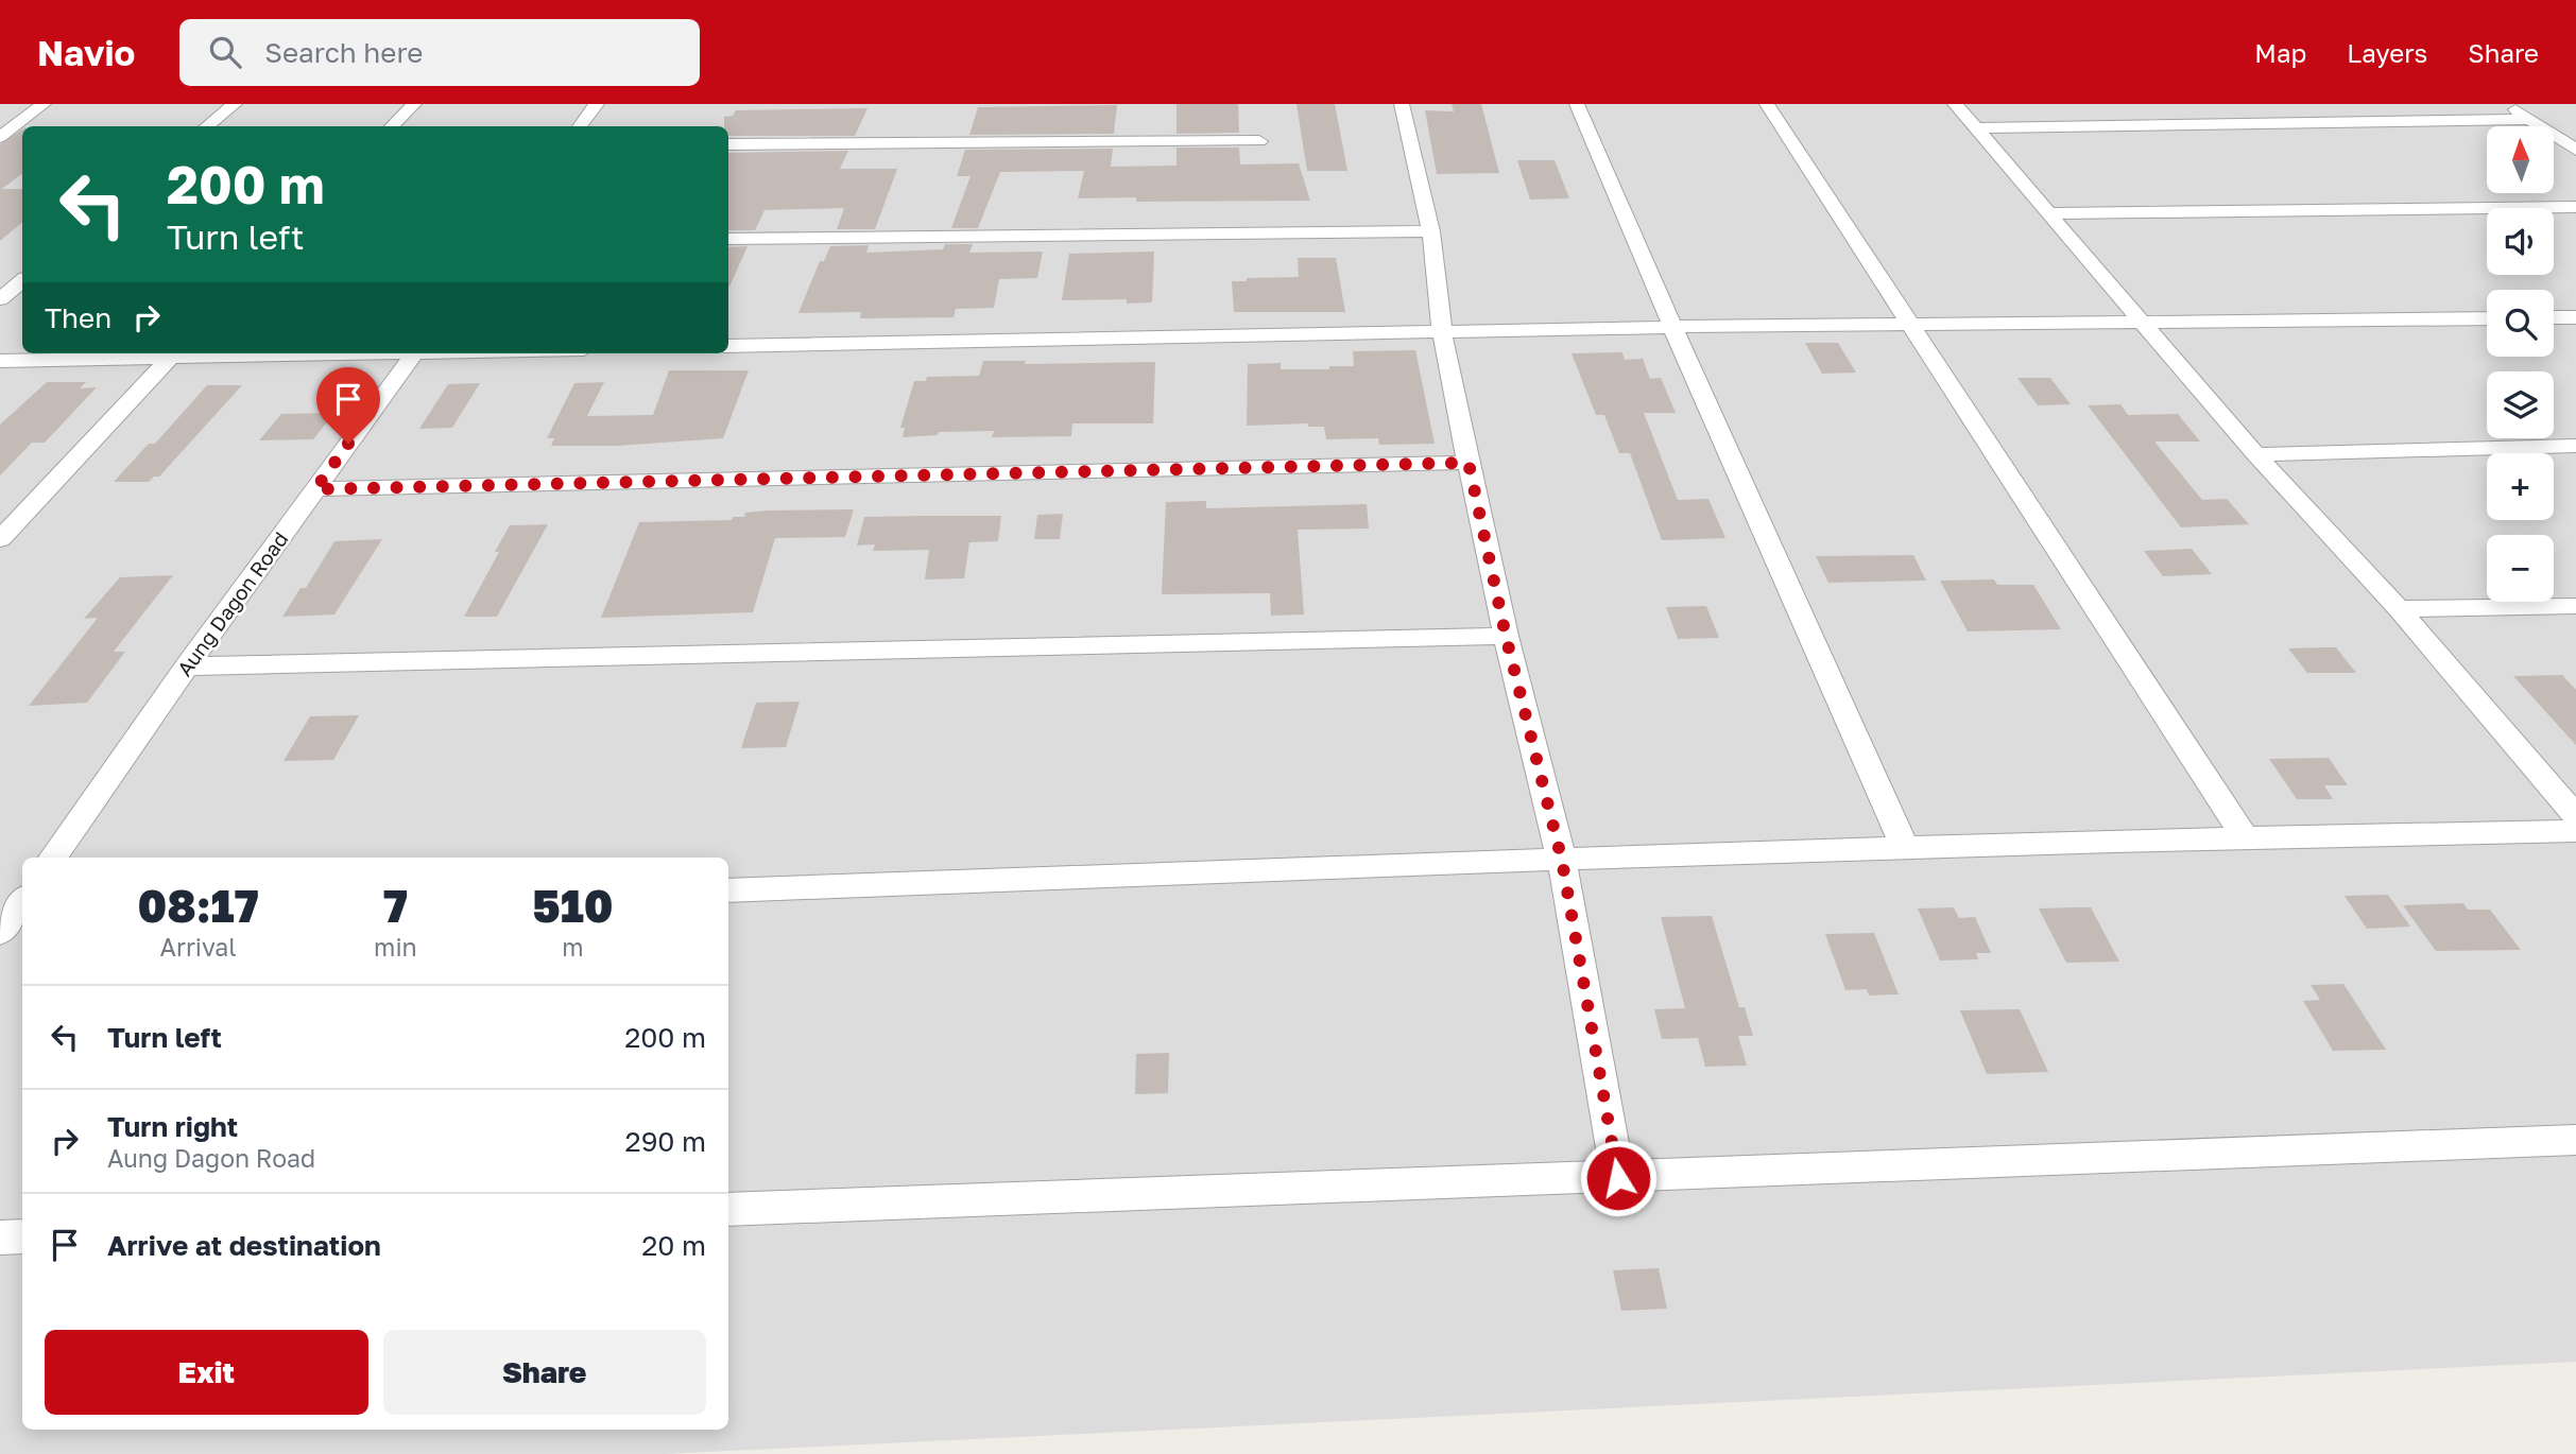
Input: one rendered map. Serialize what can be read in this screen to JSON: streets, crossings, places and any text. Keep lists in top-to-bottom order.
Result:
{
  "streets": {
    "street": ["Aung Dagon Road"]
  },
  "north": "top",
  "page": {
    "header": "Navio",
    "search": "Search here",
    "nav": ["Map", "Layers", "Share"],
    "map_buttons": ["+", "−"],
    "turn": ["200 m", "Turn left"],
    "then": "Then",
    "eta": [
      "08:17",
      "Arrival",
      "7",
      "min",
      "510",
      "m"
    ],
    "list": [
      {
        "name": "Turn left",
        "value": "200 m"
      },
      {
        "name": "Turn right",
        "note": "Aung Dagon Road",
        "value": "290 m"
      },
      {
        "name": "Arrive at destination",
        "value": "20 m"
      }
    ],
    "buttons": ["Exit", "Share"]
  }
}
